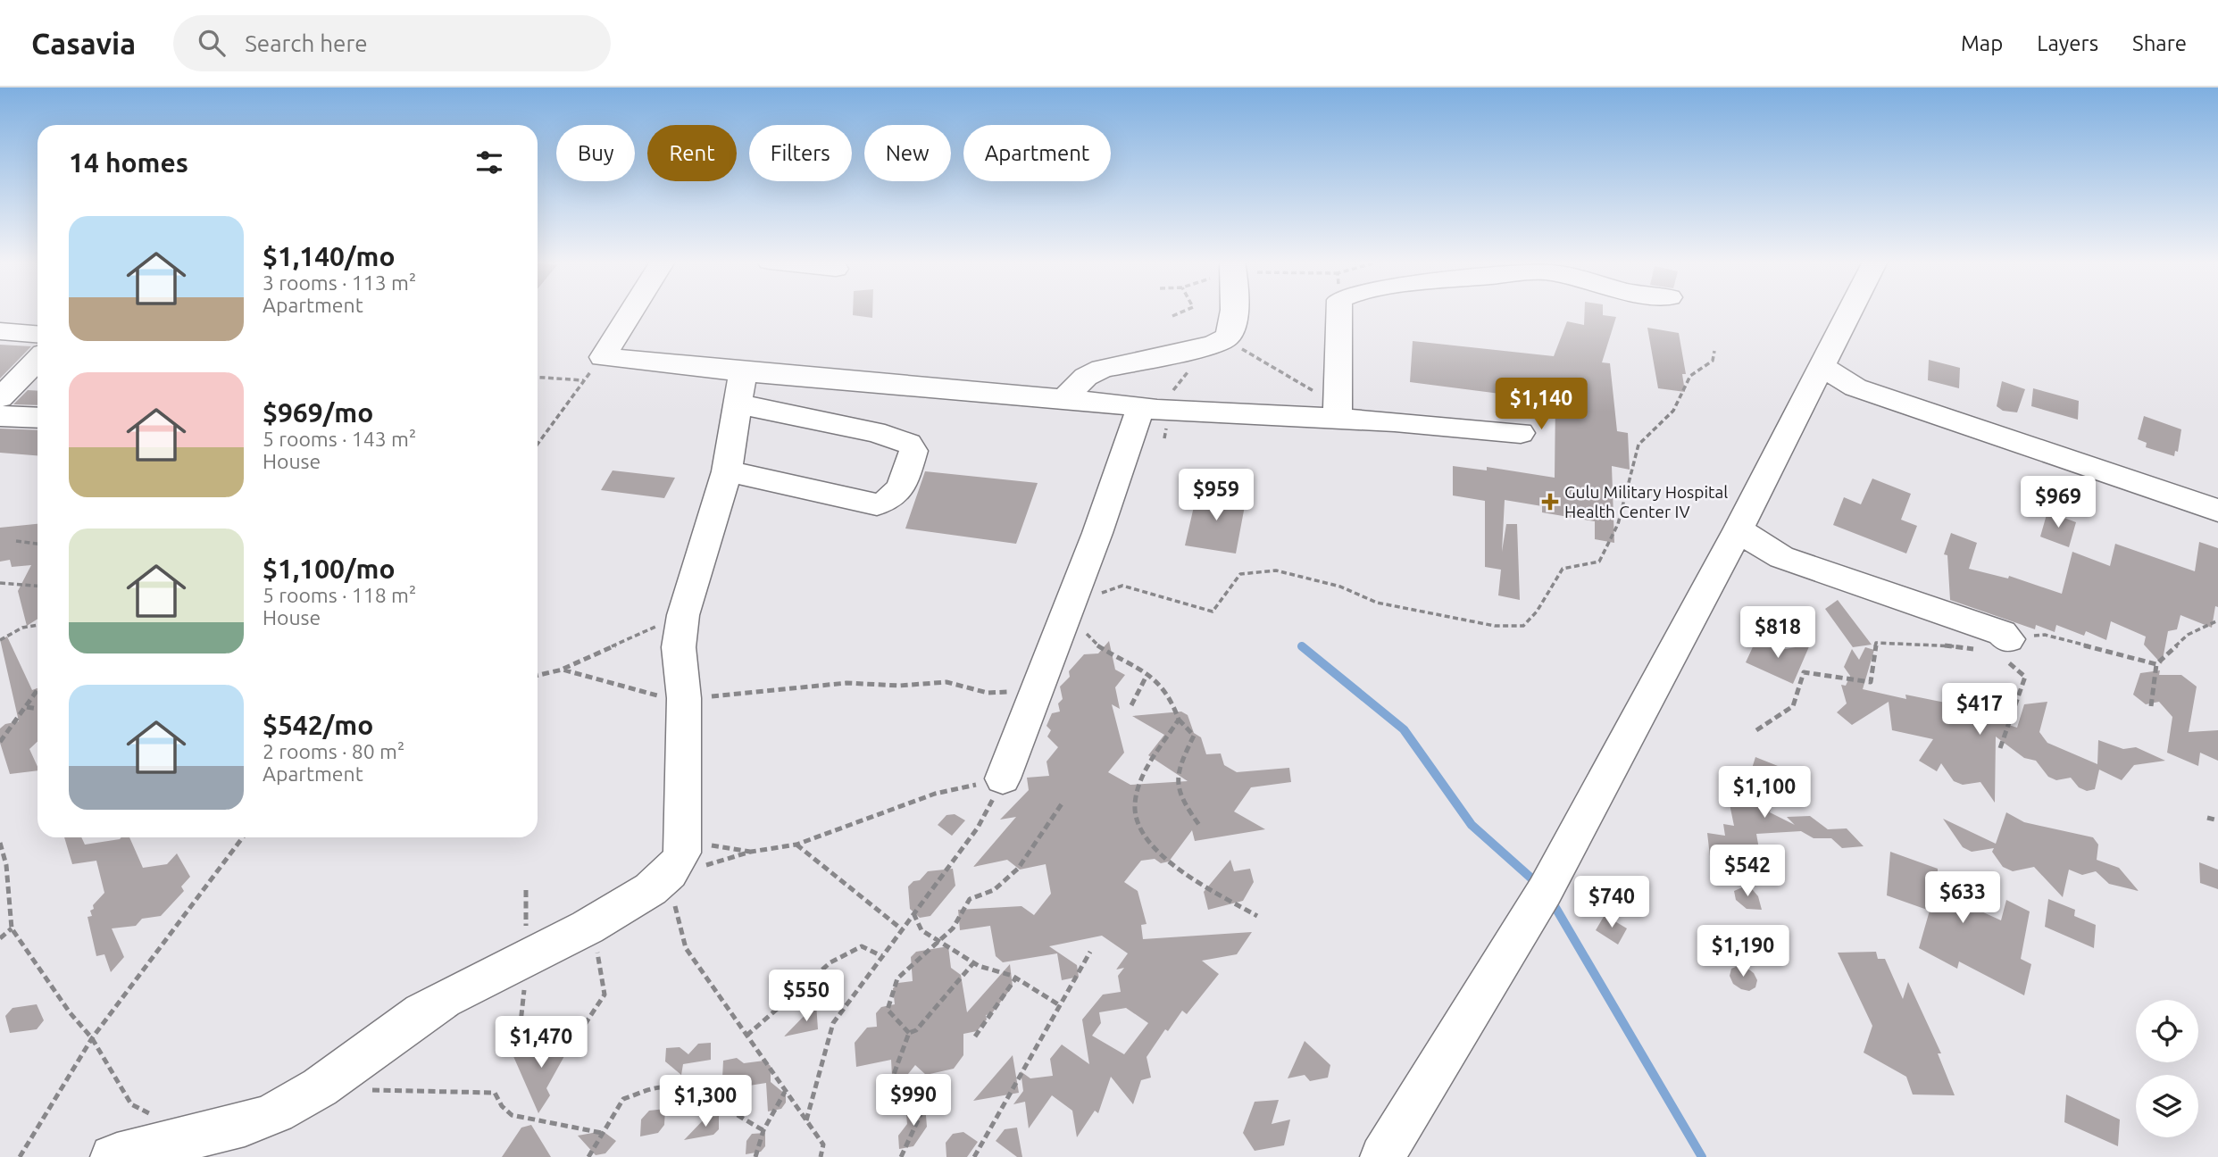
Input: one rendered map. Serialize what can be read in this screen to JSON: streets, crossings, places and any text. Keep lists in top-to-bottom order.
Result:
{
  "places": {
    "health": ["Gulu Military Hospital Health Center IV"]
  },
  "page": {
    "header": "Casavia",
    "search": "Search here",
    "nav": ["Map", "Layers", "Share"],
    "chip": [
      "Buy",
      "Rent",
      "Filters",
      "New",
      "Apartment"
    ],
    "heading": "14 homes",
    "list": [
      {
        "name": "$1,140/mo",
        "note": "3 rooms · 113 m² · Apartment"
      },
      {
        "name": "$969/mo",
        "note": "5 rooms · 143 m² · House"
      },
      {
        "name": "$1,100/mo",
        "note": "5 rooms · 118 m² · House"
      },
      {
        "name": "$542/mo",
        "note": "2 rooms · 80 m² · Apartment"
      }
    ],
    "price": [
      "$1,140",
      "$959",
      "$969",
      "$818",
      "$417",
      "$1,100",
      "$542",
      "$633",
      "$740",
      "$1,190",
      "$550",
      "$1,470",
      "$990",
      "$1,300"
    ]
  }
}
